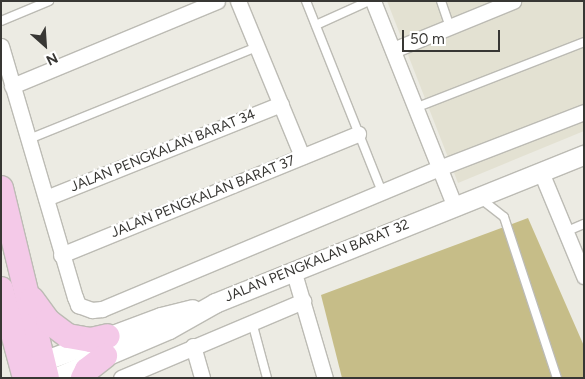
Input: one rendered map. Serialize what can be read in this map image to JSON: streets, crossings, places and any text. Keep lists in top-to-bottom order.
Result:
{
  "streets": {
    "street": ["JALAN PENGKALAN BARAT 34", "JALAN PENGKALAN BARAT 37", "JALAN PENGKALAN BARAT 32"]
  },
  "crossings": [
    ["JALAN PENGKALAN BARAT 34", "JALAN PENGKALAN BARAT 37"]
  ],
  "scale_bar": "50 m",
  "north": "bottom right"
}
